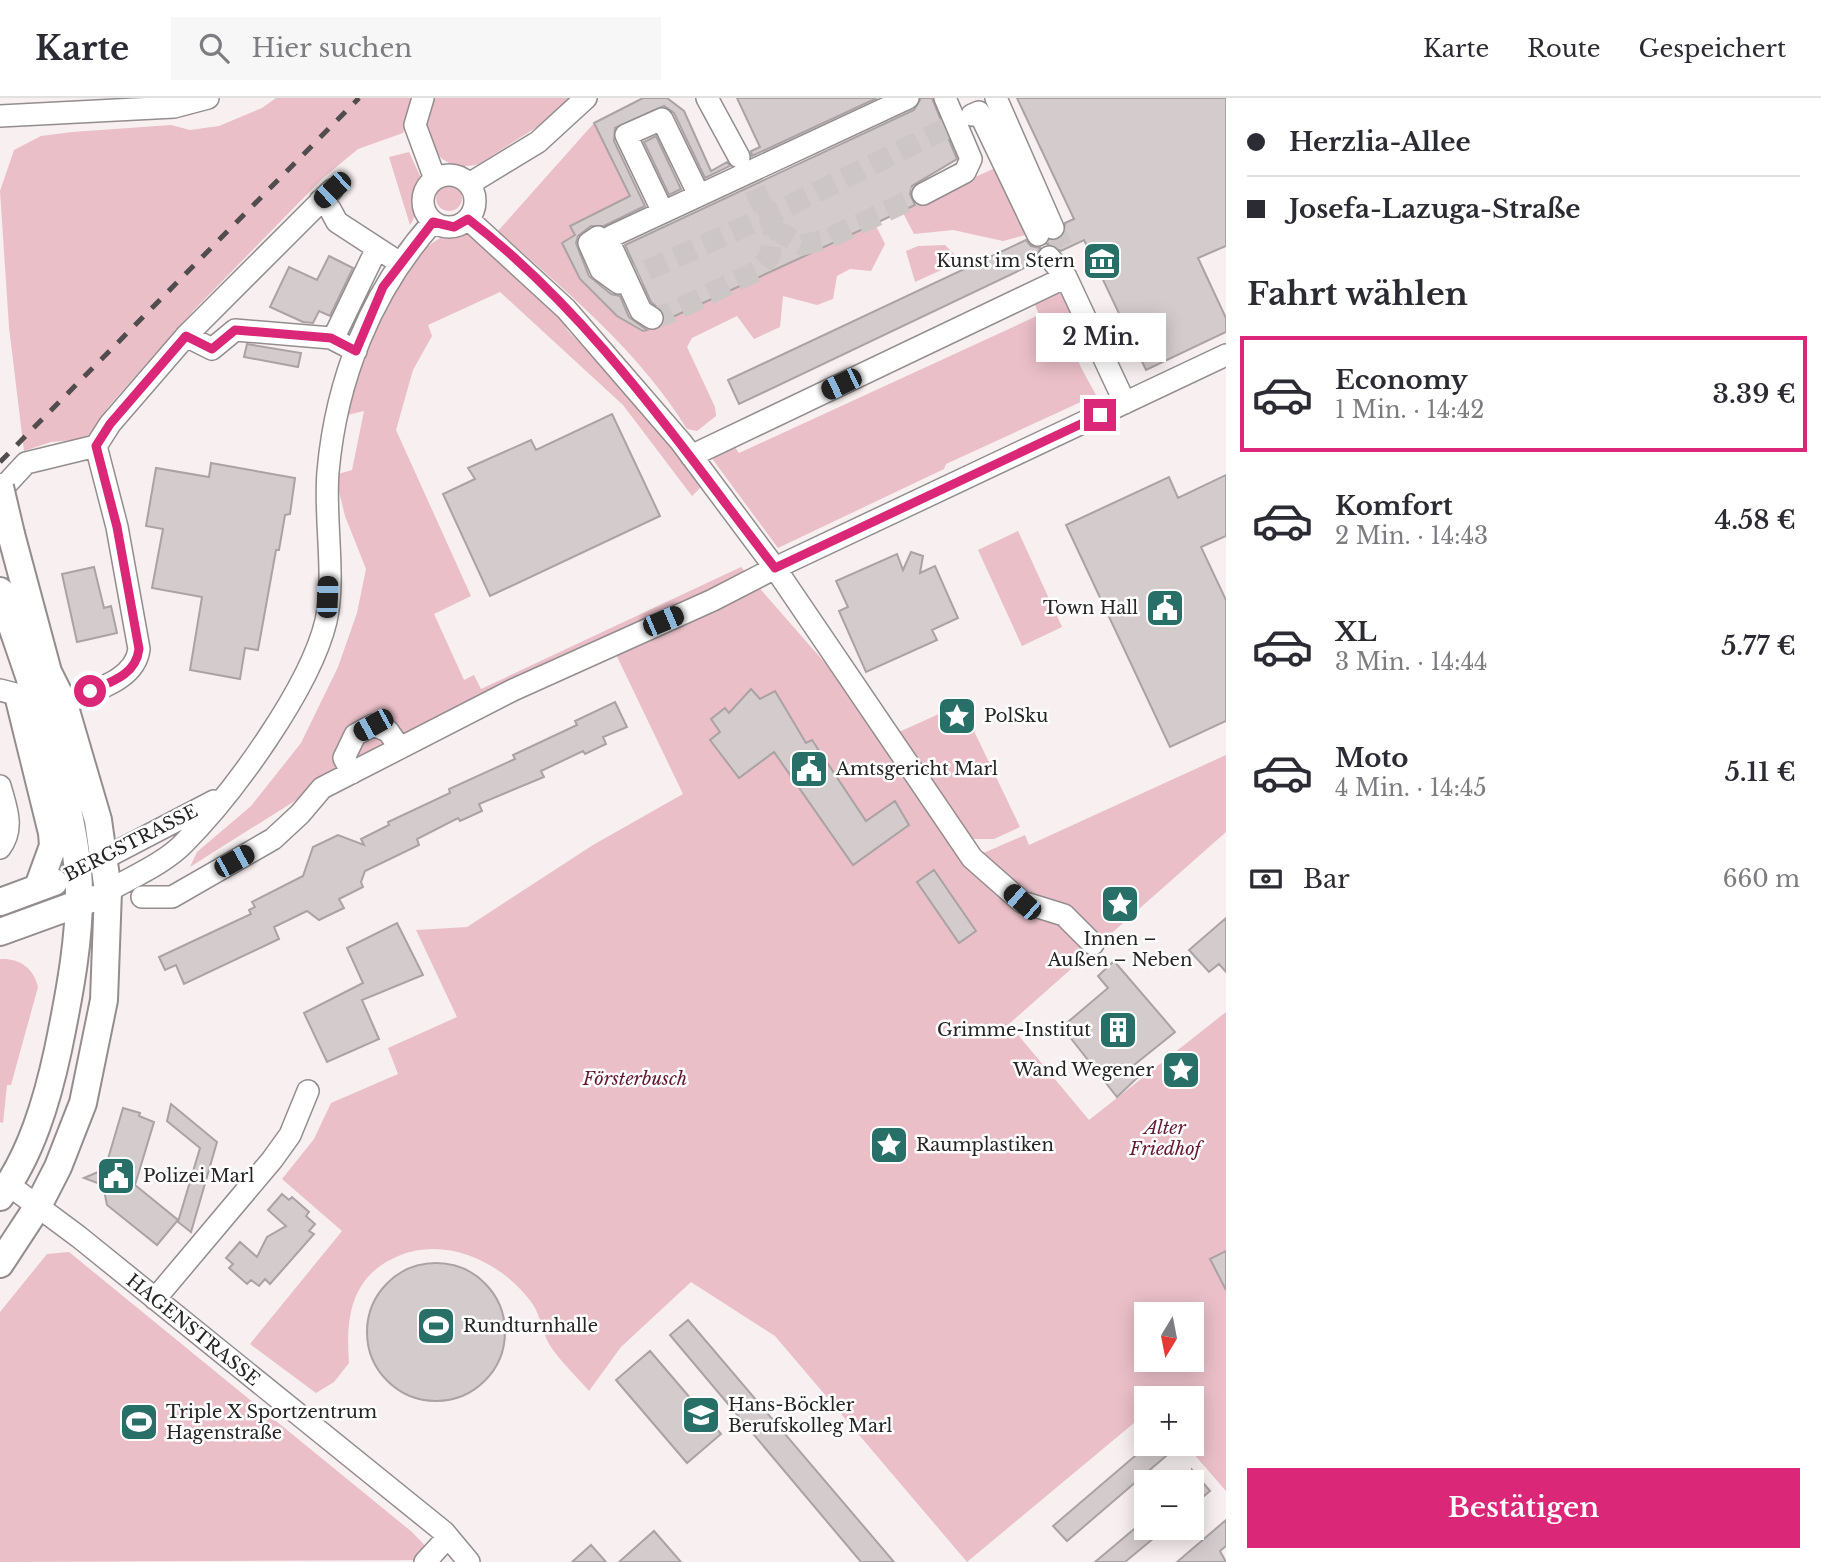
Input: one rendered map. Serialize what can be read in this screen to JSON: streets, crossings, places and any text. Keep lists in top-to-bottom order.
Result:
{
  "streets": {
    "main road": ["BERGSTRASSE"],
    "street": ["HAGENSTRASSE"]
  },
  "parks": ["Försterbusch", "Alter Friedhof"],
  "places": {
    "museum": ["Kunst im Stern"],
    "public building": ["Town Hall", "Amtsgericht Marl", "Polizei Marl"],
    "place": [
      "PolSku",
      "Innen – Außen – Neben",
      "Wand Wegener",
      "Raumplastiken"
    ],
    "building": ["Grimme-Institut"],
    "sports": ["Rundturnhalle", "Triple X Sportzentrum Hagenstraße"],
    "school or university": ["Hans-Böckler Berufskolleg Marl"]
  },
  "north": "bottom",
  "page": {
    "header": "Karte",
    "search": "Hier suchen",
    "nav": ["Karte", "Route", "Gespeichert"],
    "banner": ["Herzlia-Allee", "Josefa-Lazuga-Straße"],
    "heading": "Fahrt wählen",
    "bubble": "2 Min.",
    "list": [
      {
        "name": "Economy",
        "note": "1 Min. · 14:42",
        "value": "3.39 €"
      },
      {
        "name": "Komfort",
        "note": "2 Min. · 14:43",
        "value": "4.58 €"
      },
      {
        "name": "XL",
        "note": "3 Min. · 14:44",
        "value": "5.77 €"
      },
      {
        "name": "Moto",
        "note": "4 Min. · 14:45",
        "value": "5.11 €"
      }
    ],
    "pay": ["Bar", "660 m"],
    "map_buttons": ["+", "−"],
    "buttons": "Bestätigen"
  }
}
